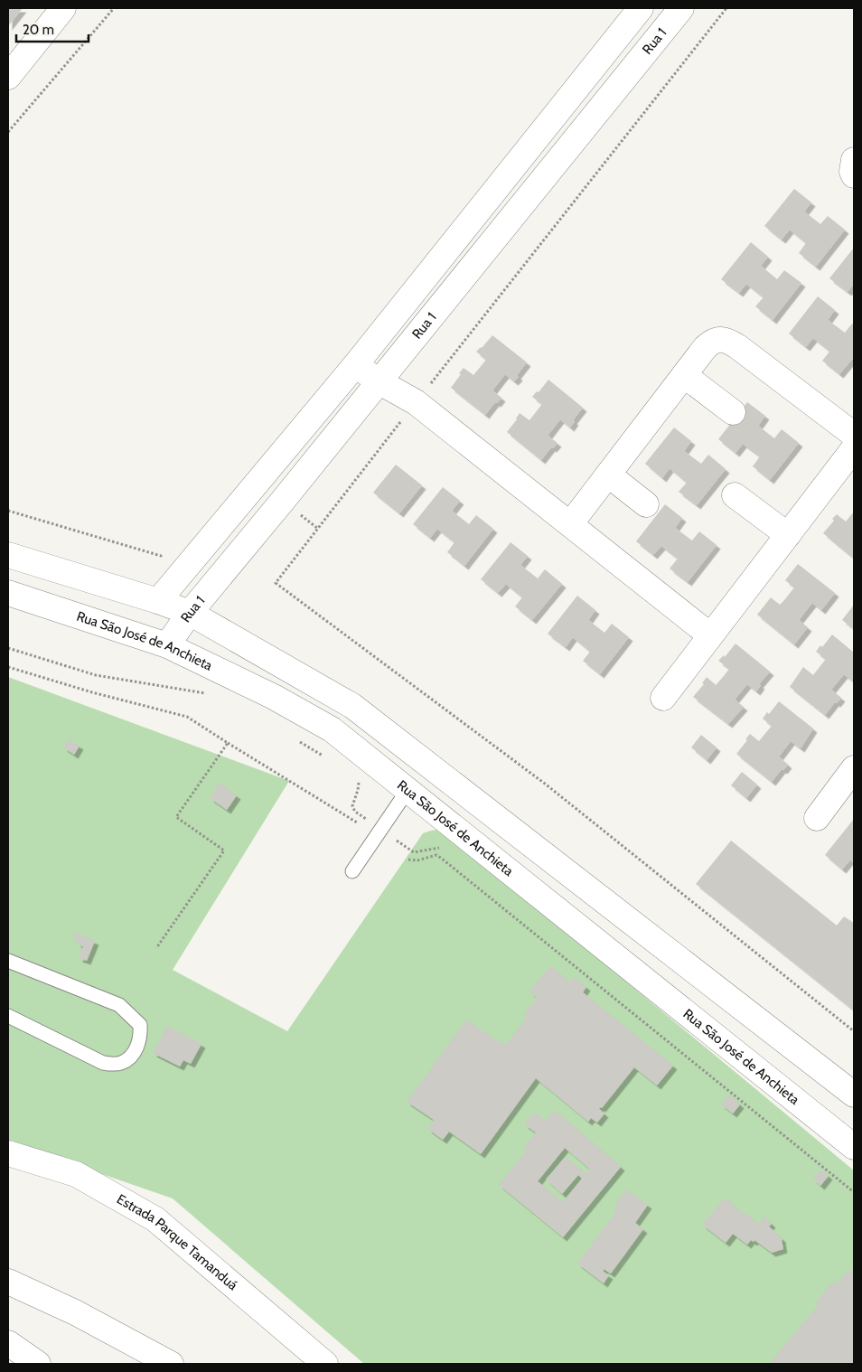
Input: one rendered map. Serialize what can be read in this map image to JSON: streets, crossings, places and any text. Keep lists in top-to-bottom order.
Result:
{
  "streets": {
    "street": ["Rua 1", "Rua São José de Anchieta", "Estrada Parque Tamanduá"]
  },
  "crossings": [
    ["Rua 1", "Rua São José de Anchieta"]
  ],
  "scale_bar": "20 m"
}
